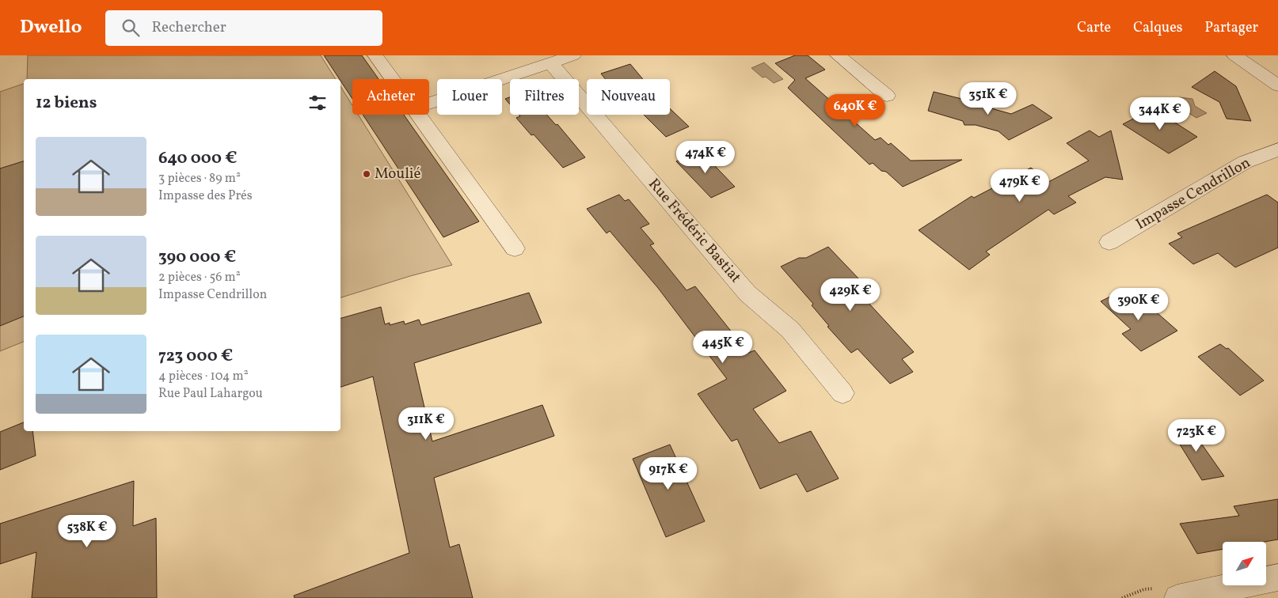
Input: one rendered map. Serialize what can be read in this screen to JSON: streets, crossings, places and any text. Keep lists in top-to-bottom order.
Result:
{
  "streets": {
    "street": ["Impasse Cendrillon", "Rue Frédéric Bastiat"]
  },
  "places": ["Moulié"],
  "north": "top right",
  "page": {
    "header": "Dwello",
    "search": "Rechercher",
    "nav": ["Carte", "Calques", "Partager"],
    "chip": [
      "Acheter",
      "Louer",
      "Filtres",
      "Nouveau"
    ],
    "heading": "12 biens",
    "price": [
      "351K €",
      "640K €",
      "344K €",
      "474K €",
      "479K €",
      "429K €",
      "390K €",
      "445K €",
      "311K €",
      "723K €",
      "917K €",
      "538K €"
    ],
    "list": [
      {
        "name": "640 000 €",
        "note": "3 pièces · 89 m² · Impasse des Prés"
      },
      {
        "name": "390 000 €",
        "note": "2 pièces · 56 m² · Impasse Cendrillon"
      },
      {
        "name": "723 000 €",
        "note": "4 pièces · 104 m² · Rue Paul Lahargou"
      }
    ]
  }
}
